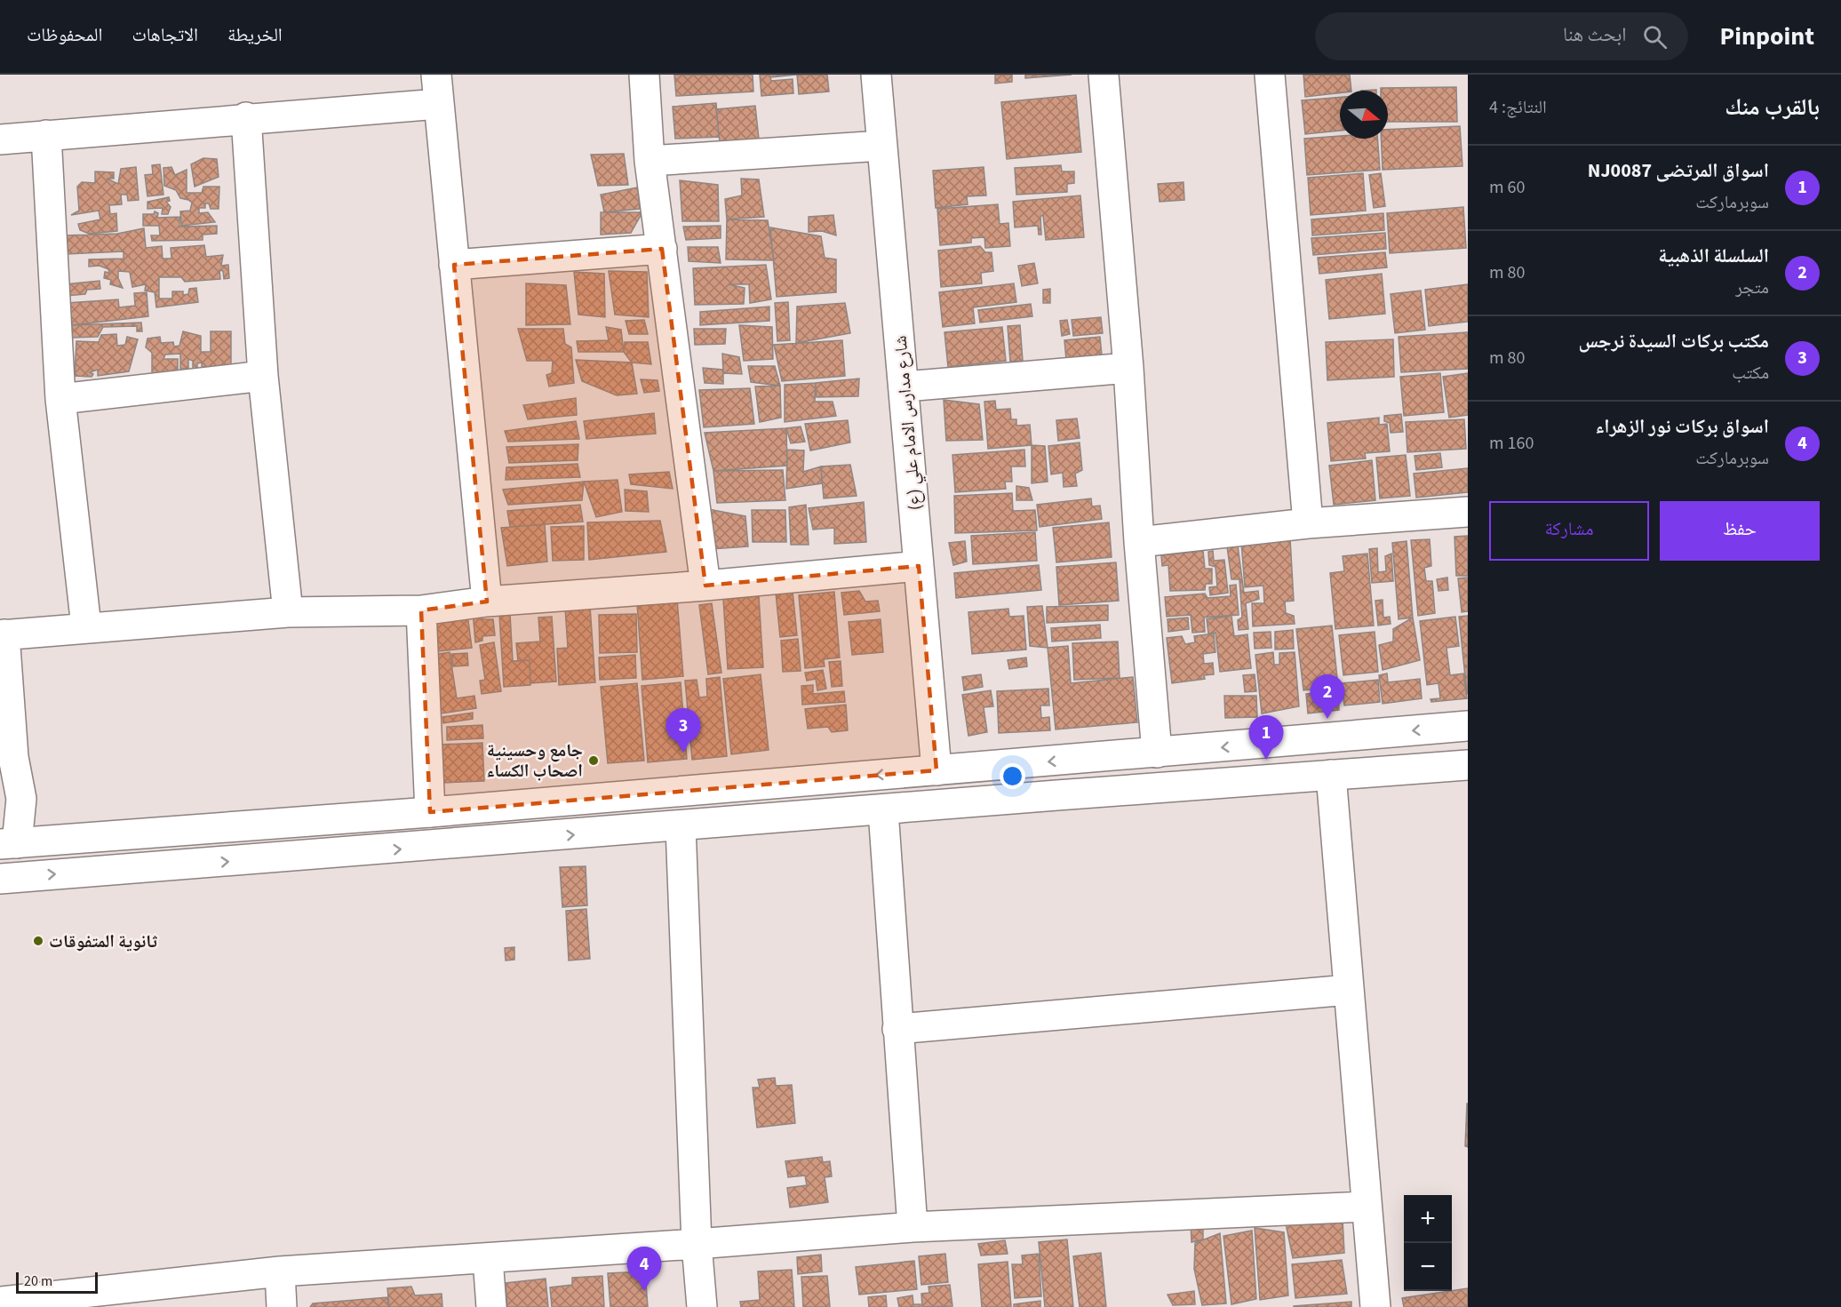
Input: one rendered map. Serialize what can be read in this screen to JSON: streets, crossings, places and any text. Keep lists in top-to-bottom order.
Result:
{
  "streets": {
    "street": ["شارع مدارس الامام علي (ع)"]
  },
  "places": ["جامع وحسينية اصحاب الكساء", "ثانوية المتفوقات"],
  "scale_bar": "20 m",
  "north": "right",
  "page": {
    "header": "Pinpoint",
    "search": "ابحث هنا",
    "nav": ["الخريطة", "الاتجاهات", "المحفوظات"],
    "heading": ["بالقرب منك", "النتائج: 4"],
    "list": [
      {
        "mark": "1",
        "name": "اسواق المرتضى NJ0087",
        "note": "سوبرماركت",
        "value": "60 m"
      },
      {
        "mark": "2",
        "name": "السلسلة الذهبية",
        "note": "متجر",
        "value": "80 m"
      },
      {
        "mark": "3",
        "name": "مكتب بركات السيدة نرجس",
        "note": "مكتب",
        "value": "80 m"
      },
      {
        "mark": "4",
        "name": "اسواق بركات نور الزهراء",
        "note": "سوبرماركت",
        "value": "160 m"
      }
    ],
    "buttons": ["حفظ", "مشاركة"],
    "pins": [
      "2",
      "3",
      "1",
      "4"
    ],
    "map_buttons": ["+", "−"],
    "scale": "20 m"
  }
}
